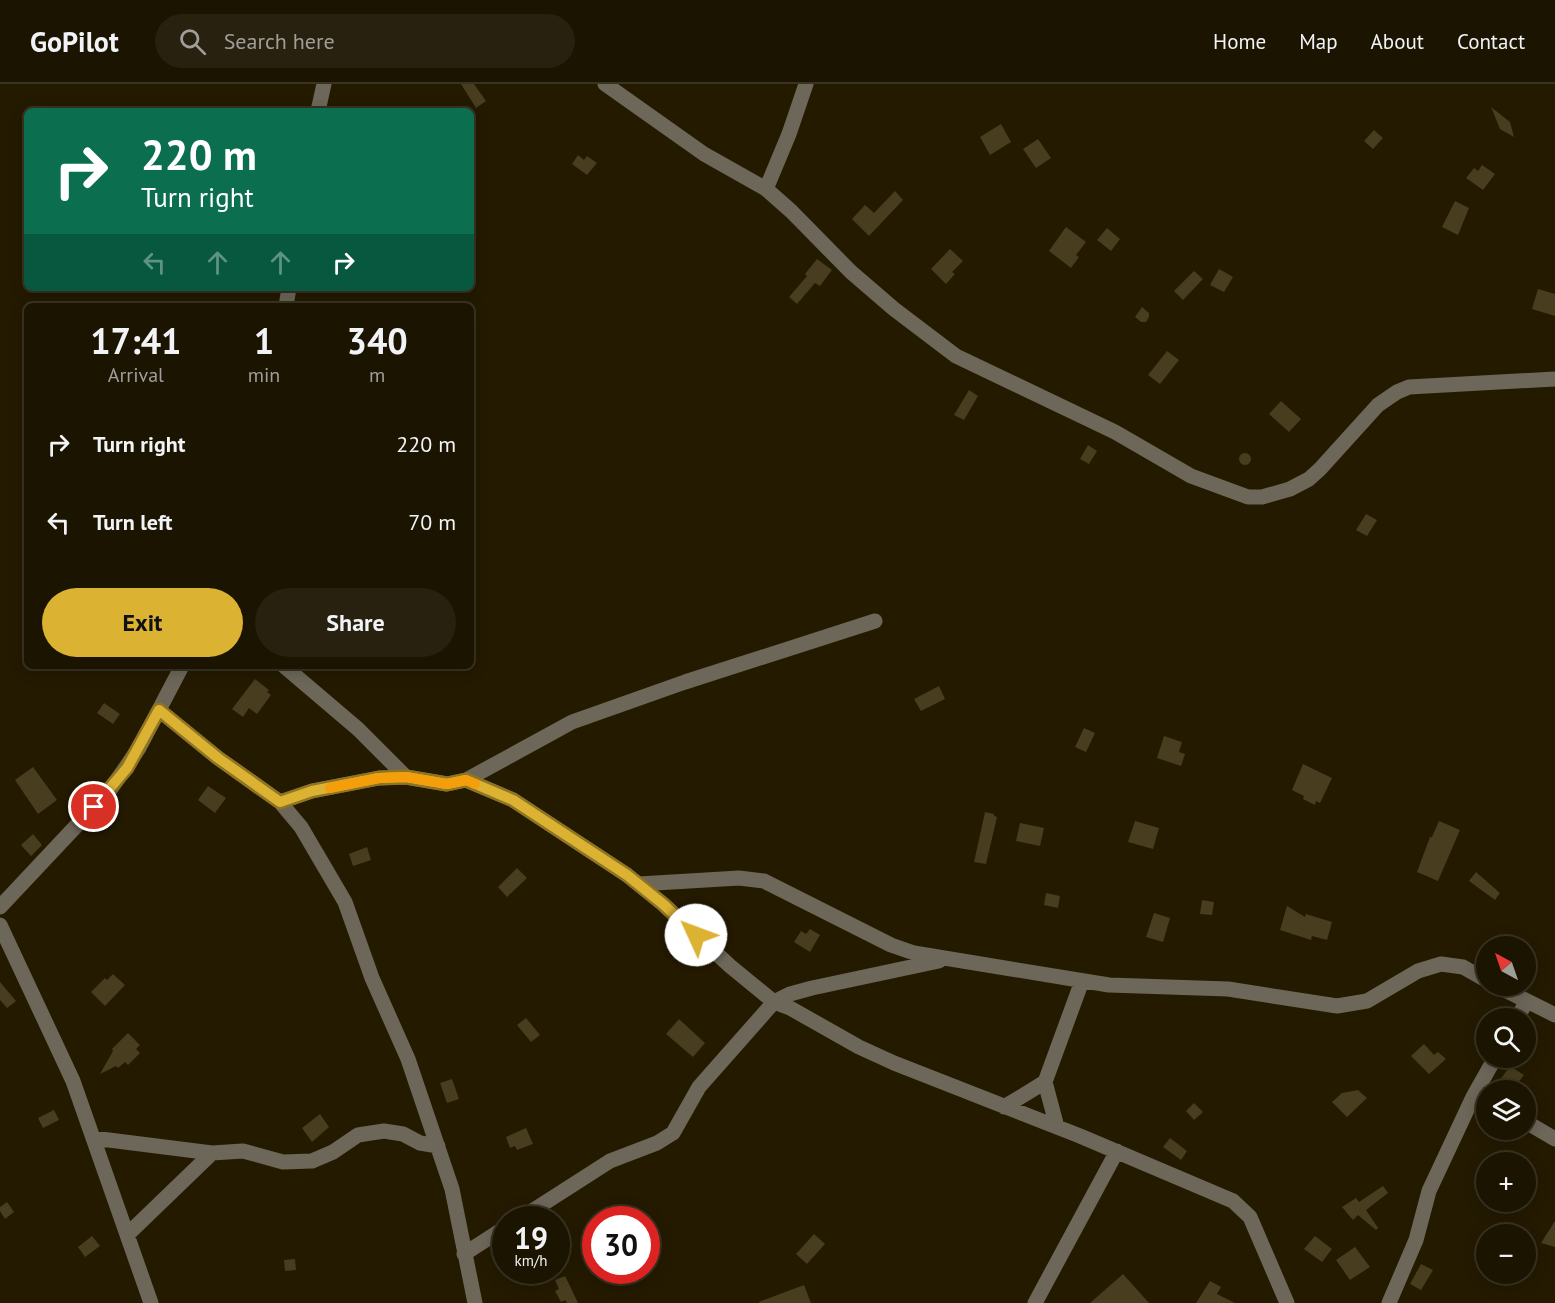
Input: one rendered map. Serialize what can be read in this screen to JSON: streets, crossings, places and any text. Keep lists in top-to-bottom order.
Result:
{
  "north": "top left",
  "page": {
    "header": "GoPilot",
    "search": "Search here",
    "nav": [
      "Home",
      "Map",
      "About",
      "Contact"
    ],
    "turn": ["220 m", "Turn right"],
    "eta": [
      "17:41",
      "Arrival",
      "1",
      "min",
      "340",
      "m"
    ],
    "list": [
      {
        "name": "Turn right",
        "value": "220 m"
      },
      {
        "name": "Turn left",
        "value": "70 m"
      }
    ],
    "buttons": ["Exit", "Share"],
    "map_buttons": ["+", "−"],
    "speed": "19 km/h",
    "limit": "30"
  }
}
